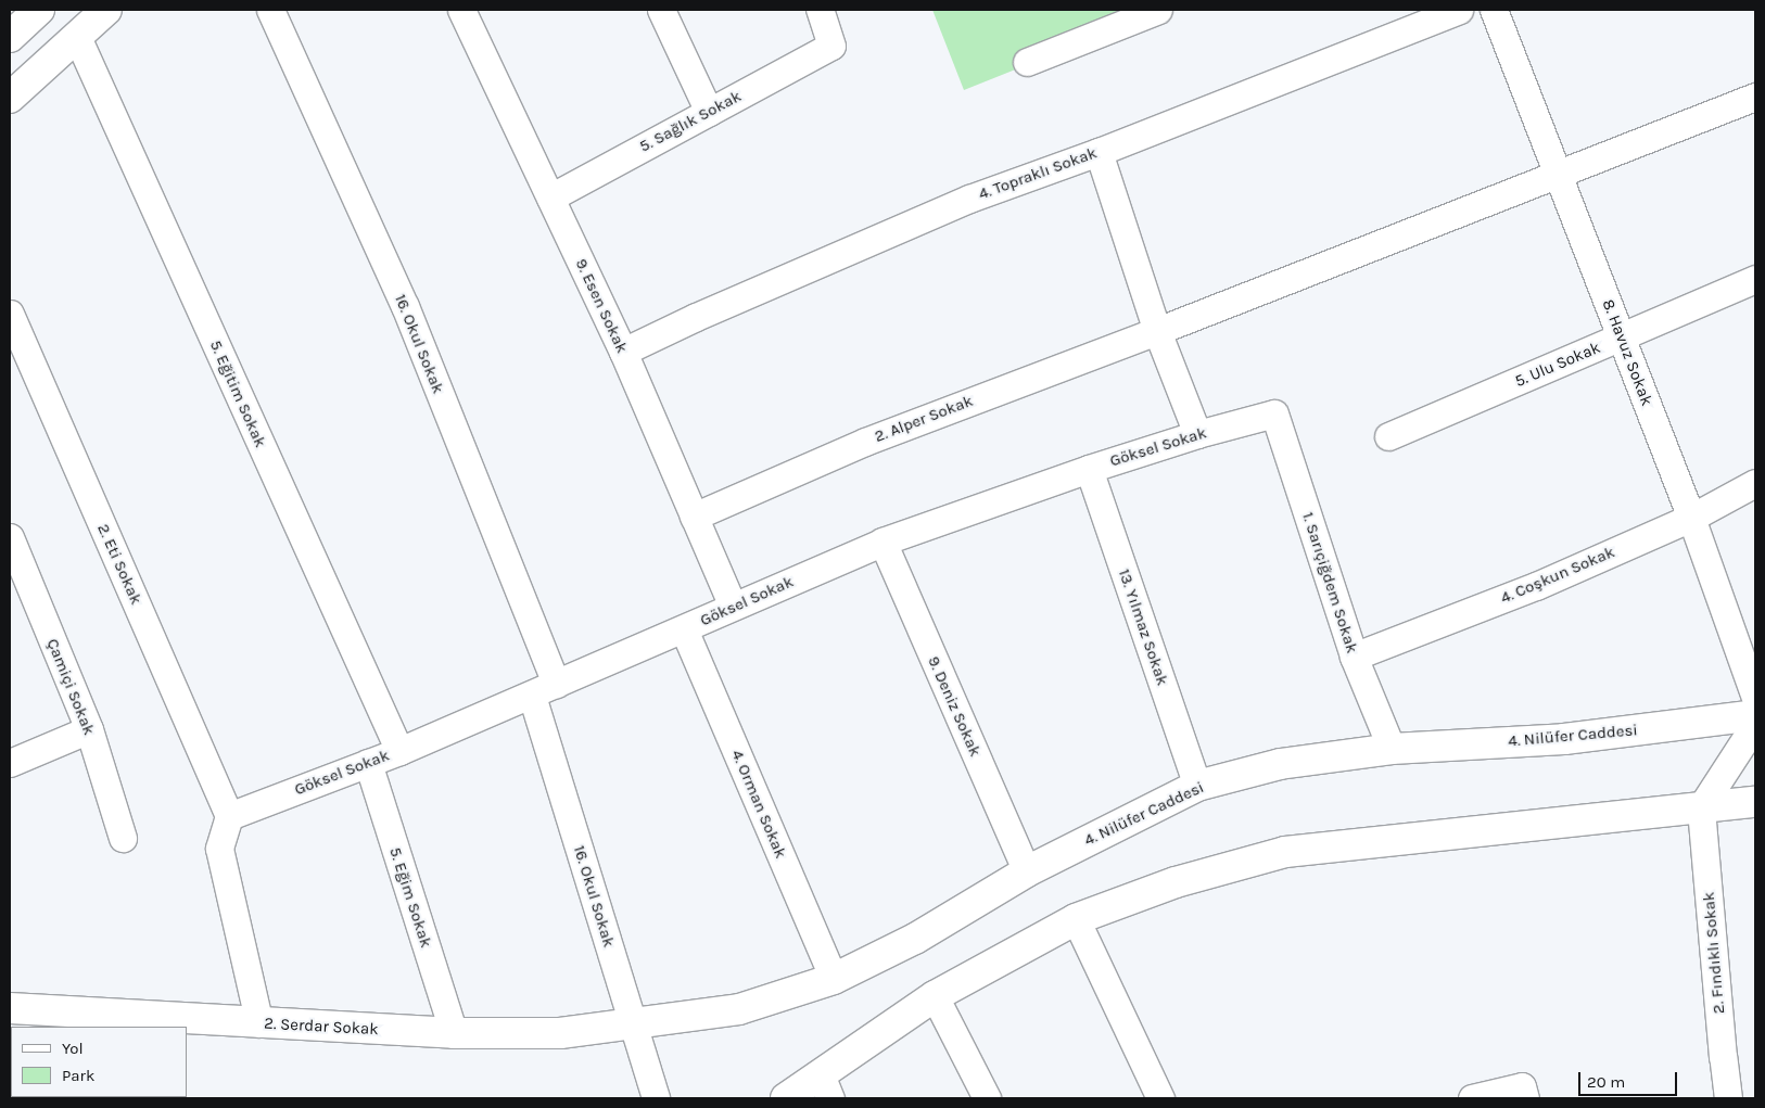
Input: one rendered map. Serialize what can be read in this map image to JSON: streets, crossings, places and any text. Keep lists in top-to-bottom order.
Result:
{
  "streets": {
    "main road": ["4. Nilüfer Caddesi", "2. Serdar Sokak"],
    "street": [
      "5. Sağlık Sokak",
      "4. Topraklı Sokak",
      "9. Esen Sokak",
      "16. Okul Sokak",
      "8. Havuz Sokak",
      "5. Ulu Sokak",
      "5. Eğitim Sokak",
      "2. Alper Sokak",
      "Göksel Sokak",
      "2. Eti Sokak",
      "4. Coşkun Sokak",
      "1. Sarıçiğdem Sokak",
      "13. Yılmaz Sokak",
      "Çamiçi Sokak",
      "9. Deniz Sokak",
      "4. Orman Sokak",
      "5. Eğim Sokak",
      "2. Fındıklı Sokak"
    ]
  },
  "crossings": [
    ["5. Sağlık Sokak", "9. Esen Sokak"],
    ["4. Topraklı Sokak", "9. Esen Sokak"],
    ["9. Esen Sokak", "2. Alper Sokak"],
    ["9. Esen Sokak", "Göksel Sokak"],
    ["16. Okul Sokak", "Göksel Sokak"],
    ["16. Okul Sokak", "4. Nilüfer Caddesi"],
    ["16. Okul Sokak", "2. Serdar Sokak"],
    ["8. Havuz Sokak", "5. Ulu Sokak"],
    ["8. Havuz Sokak", "2. Alper Sokak"],
    ["8. Havuz Sokak", "4. Coşkun Sokak"],
    ["5. Eğitim Sokak", "Göksel Sokak"],
    ["Göksel Sokak", "2. Eti Sokak"],
    ["Göksel Sokak", "1. Sarıçiğdem Sokak"],
    ["Göksel Sokak", "13. Yılmaz Sokak"],
    ["Göksel Sokak", "9. Deniz Sokak"],
    ["Göksel Sokak", "4. Orman Sokak"],
    ["Göksel Sokak", "5. Eğim Sokak"],
    ["4. Coşkun Sokak", "1. Sarıçiğdem Sokak"],
    ["1. Sarıçiğdem Sokak", "4. Nilüfer Caddesi"],
    ["13. Yılmaz Sokak", "4. Nilüfer Caddesi"],
    ["9. Deniz Sokak", "4. Nilüfer Caddesi"],
    ["4. Nilüfer Caddesi", "4. Orman Sokak"],
    ["4. Nilüfer Caddesi", "2. Serdar Sokak"],
    ["5. Eğim Sokak", "2. Serdar Sokak"]
  ],
  "legend": ["Yol", "Park"],
  "scale_bar": "20 m"
}
